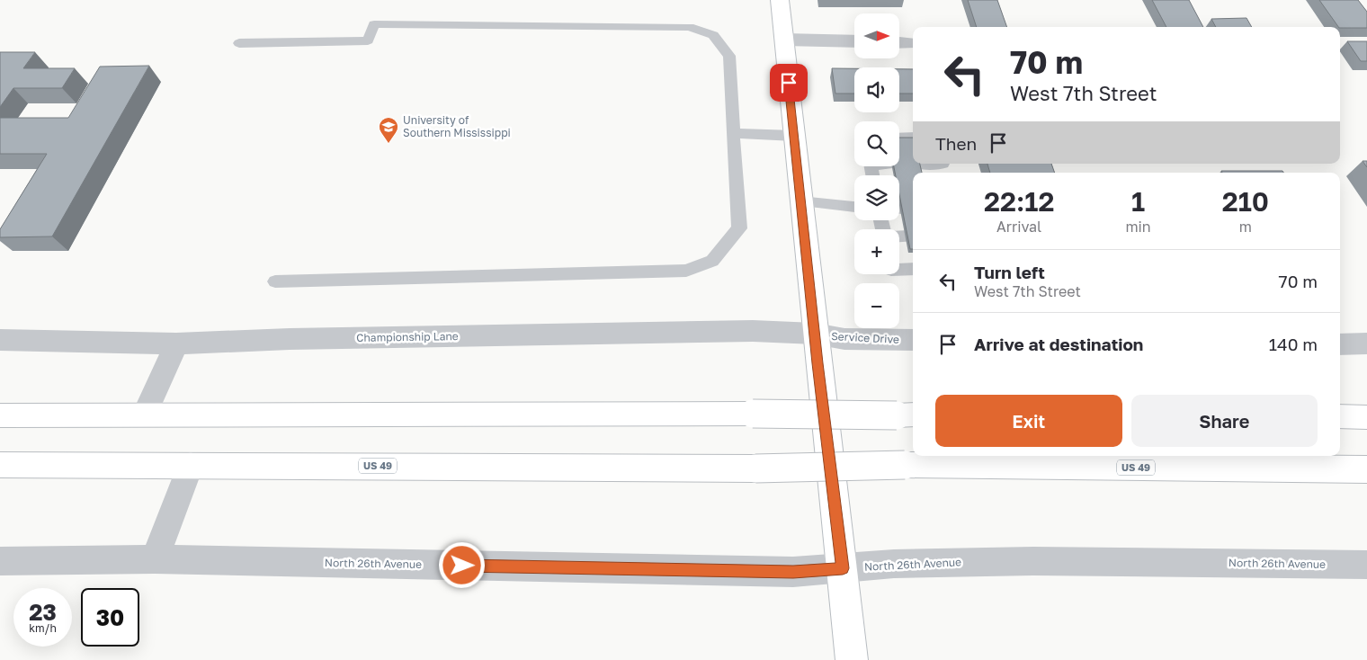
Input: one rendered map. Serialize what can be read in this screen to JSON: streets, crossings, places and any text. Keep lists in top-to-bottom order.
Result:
{
  "streets": {
    "main road": ["US 49"],
    "street": ["Championship Lane", "Service Drive", "North 26th Avenue"]
  },
  "crossings": [
    ["Championship Lane", "Service Drive"]
  ],
  "places": {
    "school or university": ["University of Southern Mississippi"]
  },
  "north": "right",
  "page": {
    "map_buttons": ["+", "−"],
    "turn": ["70 m", "West 7th Street"],
    "then": "Then",
    "eta": [
      "22:12",
      "Arrival",
      "1",
      "min",
      "210",
      "m"
    ],
    "list": [
      {
        "name": "Turn left",
        "note": "West 7th Street",
        "value": "70 m"
      },
      {
        "name": "Arrive at destination",
        "value": "140 m"
      }
    ],
    "buttons": ["Exit", "Share"],
    "speed": "23 km/h",
    "limit": "30"
  }
}
